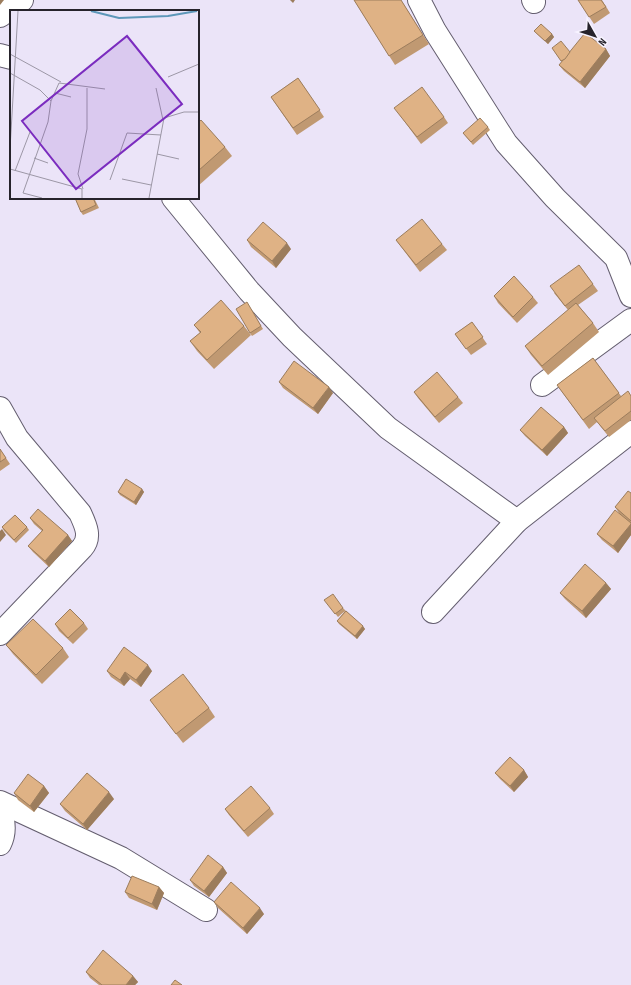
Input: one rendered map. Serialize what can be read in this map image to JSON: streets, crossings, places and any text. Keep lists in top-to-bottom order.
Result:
{
  "north": "bottom right"
}
